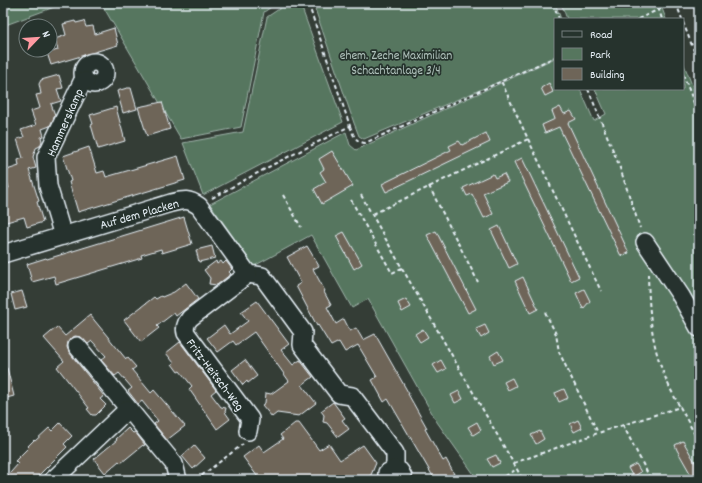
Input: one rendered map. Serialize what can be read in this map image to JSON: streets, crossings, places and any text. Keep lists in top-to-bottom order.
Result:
{
  "streets": {
    "street": ["Hammerskamp", "Auf dem Placken", "Fritz-Heitsch-Weg"]
  },
  "crossings": [
    ["Hammerskamp", "Auf dem Placken"],
    ["Auf dem Placken", "Fritz-Heitsch-Weg"]
  ],
  "parks": ["ehem. Zeche Maximilian Schachtanlage 3/4"],
  "legend": ["Road", "Park", "Building"],
  "north": "top right"
}
